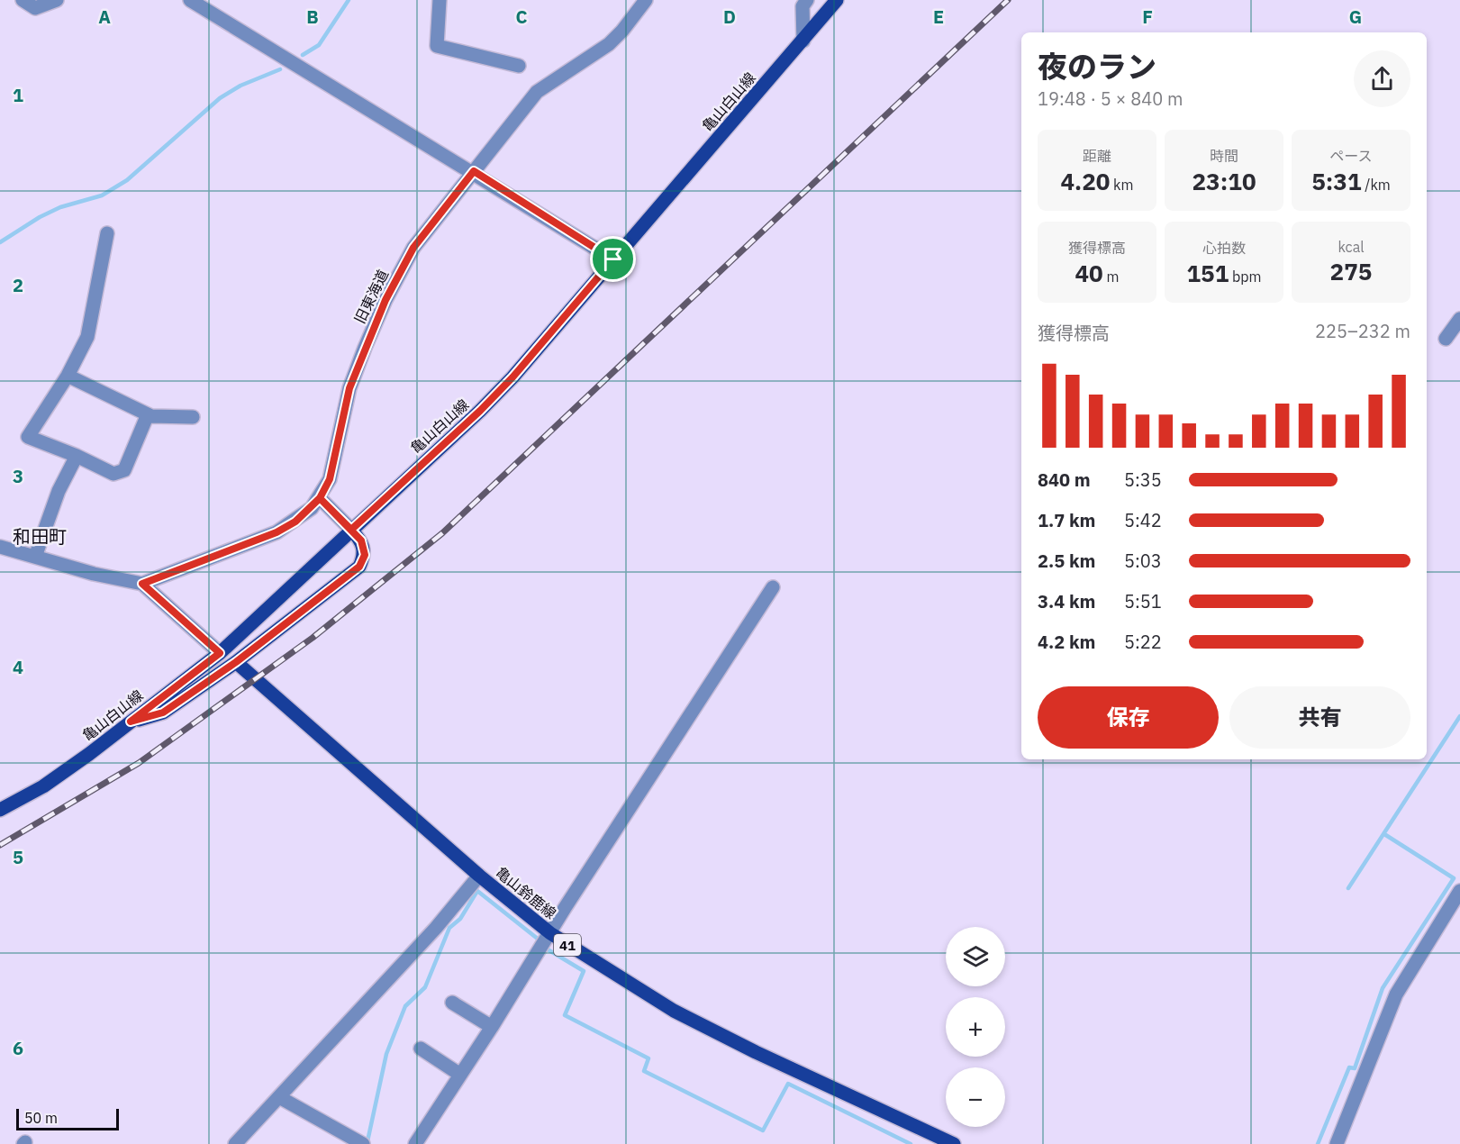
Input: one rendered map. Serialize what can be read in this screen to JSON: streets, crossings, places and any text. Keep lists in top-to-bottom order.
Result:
{
  "streets": {
    "main road": ["亀山白山線", "亀山鈴鹿線", "41"],
    "street": ["旧東海道"]
  },
  "districts": ["和田町"],
  "scale_bar": "50 m",
  "page": {
    "heading": ["夜のラン", "19:48 · 5 × 840 m"],
    "stats": [
      ["距離", "4.20 km"],
      ["時間", "23:10"],
      ["ペース", "5:31 /km"],
      ["獲得標高", "40 m"],
      ["心拍数", "151 bpm"],
      ["kcal", "275"]
    ],
    "chart": ["獲得標高", "225–232 m"],
    "list": [
      {
        "name": "840 m",
        "note": "5:35"
      },
      {
        "name": "1.7 km",
        "note": "5:42"
      },
      {
        "name": "2.5 km",
        "note": "5:03"
      },
      {
        "name": "3.4 km",
        "note": "5:51"
      },
      {
        "name": "4.2 km",
        "note": "5:22"
      }
    ],
    "buttons": ["保存", "共有"],
    "map_buttons": ["+", "−"],
    "scale": "50 m"
  },
  "grid": {
    "columns": [
      "A",
      "B",
      "C",
      "D",
      "E",
      "F",
      "G"
    ],
    "rows": [
      "1",
      "2",
      "3",
      "4",
      "5",
      "6"
    ]
  }
}
